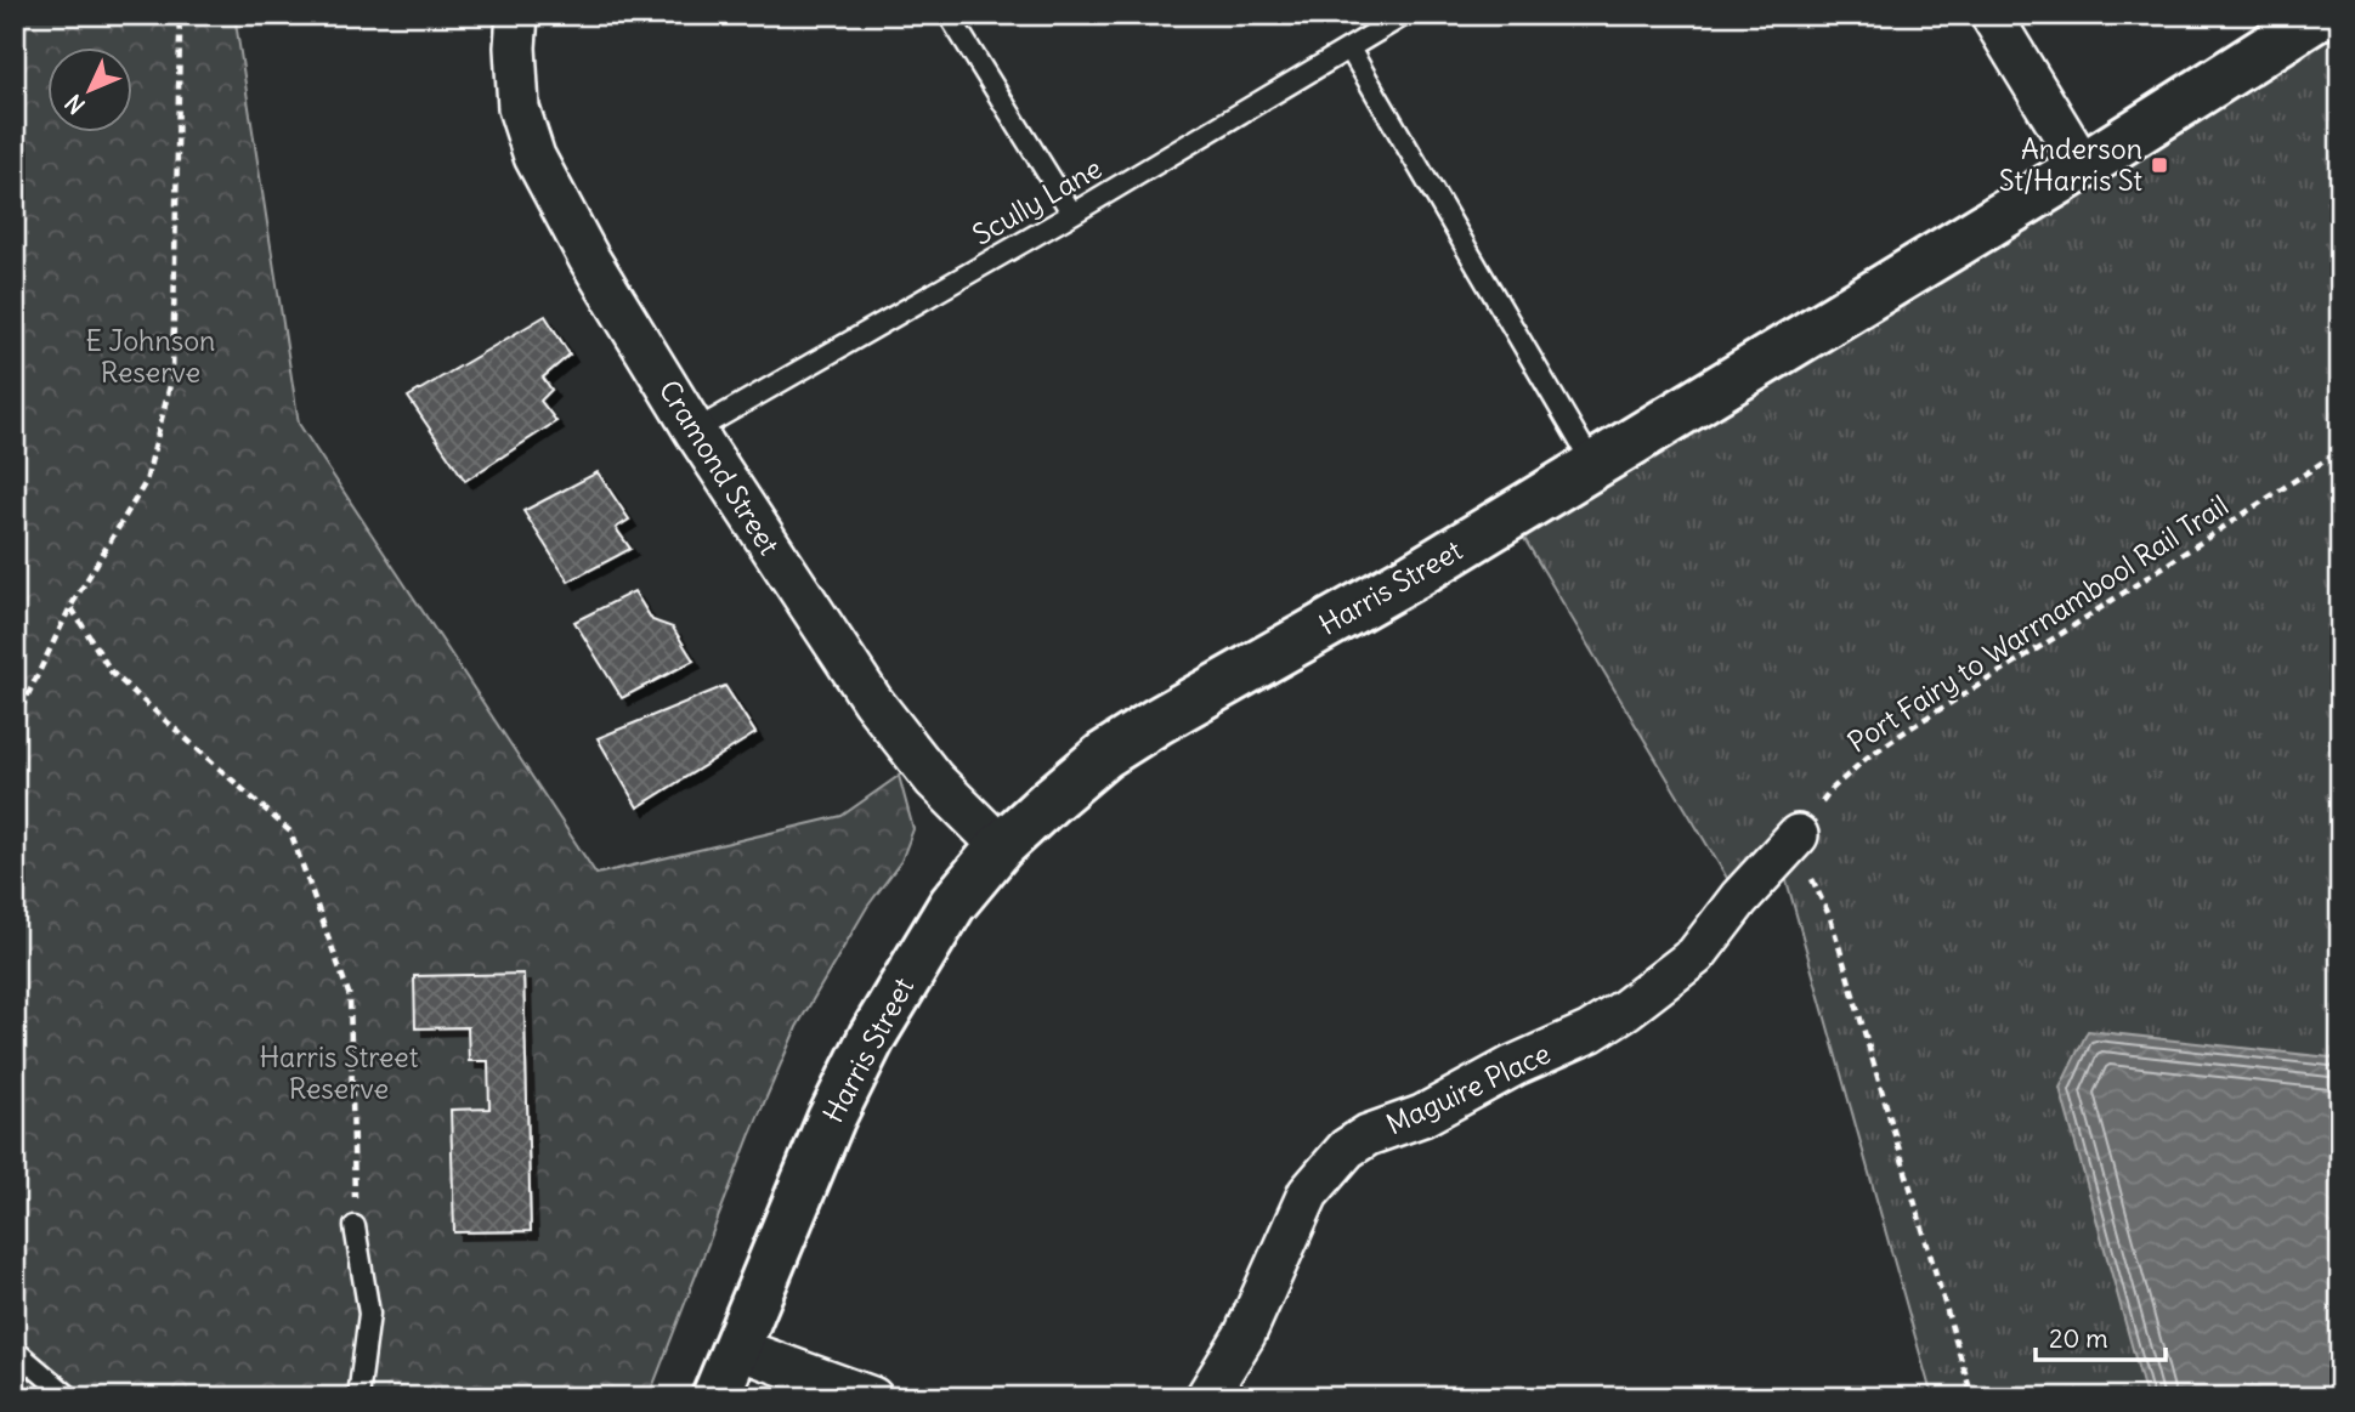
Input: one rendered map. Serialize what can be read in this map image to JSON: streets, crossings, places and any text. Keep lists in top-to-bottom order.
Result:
{
  "streets": {
    "street": ["Cramond Street", "Harris Street", "Maguire Place"],
    "lane": ["Scully Lane"],
    "path": ["Port Fairy to Warrnambool Rail Trail"]
  },
  "crossings": [
    ["Scully Lane", "Cramond Street"],
    ["Cramond Street", "Harris Street"],
    ["Port Fairy to Warrnambool Rail Trail", "Maguire Place"]
  ],
  "parks": ["E Johnson Reserve", "Harris Street Reserve"],
  "places": {
    "transit": ["Anderson St/Harris St"]
  },
  "scale_bar": "20 m",
  "north": "bottom left"
}
